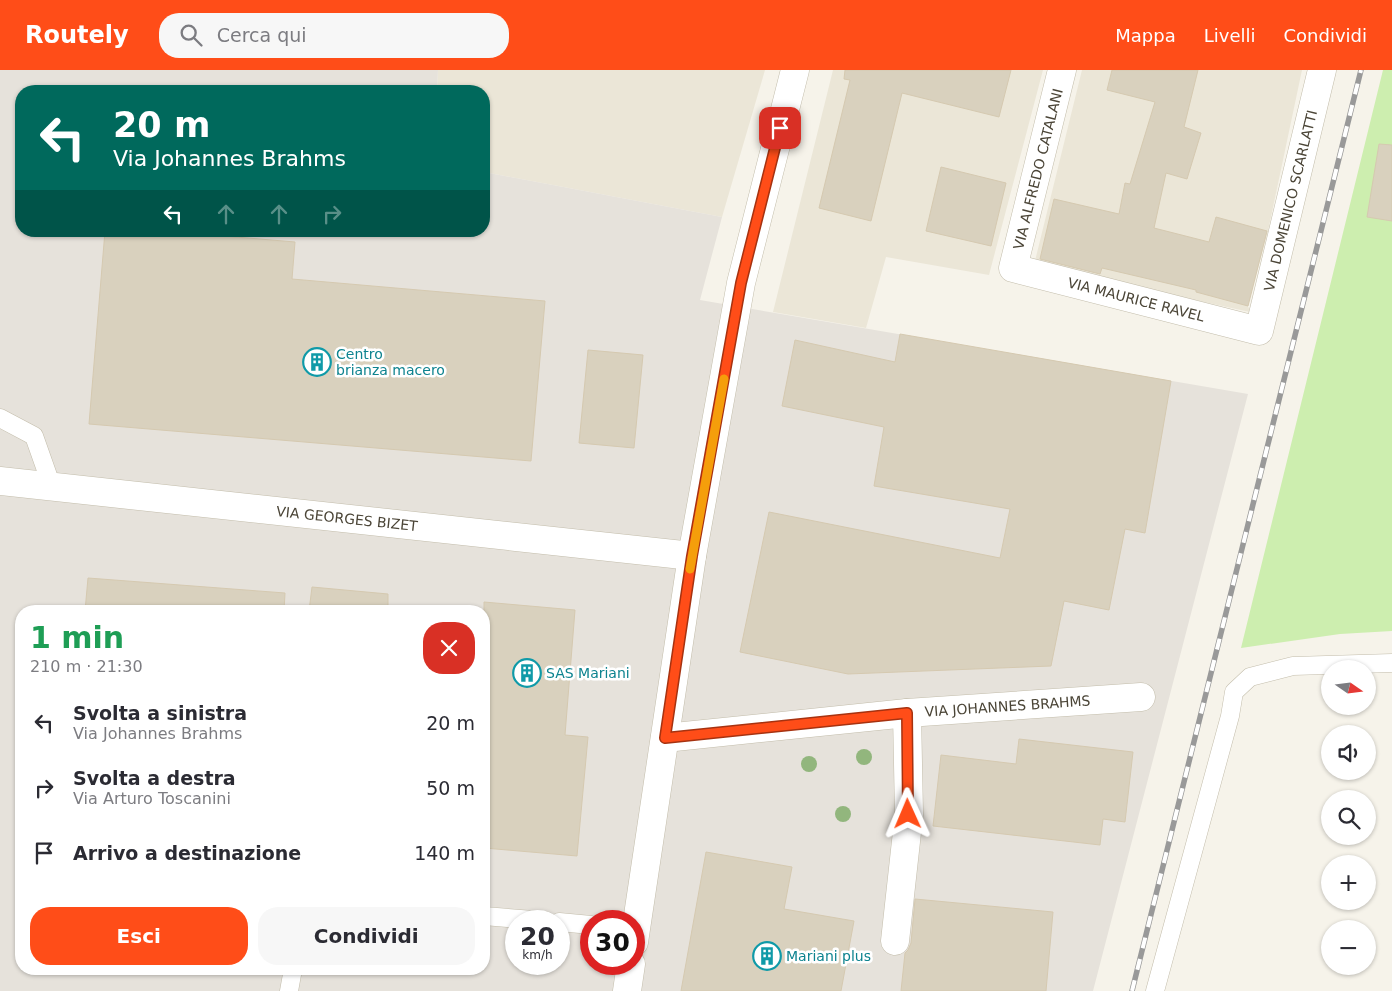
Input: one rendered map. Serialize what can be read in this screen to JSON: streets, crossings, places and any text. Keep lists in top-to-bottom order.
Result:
{
  "streets": {
    "street": [
      "VIA ALFREDO CATALANI",
      "VIA DOMENICO SCARLATTI",
      "VIA MAURICE RAVEL",
      "VIA GEORGES BIZET",
      "VIA JOHANNES BRAHMS"
    ]
  },
  "crossings": [
    ["VIA ALFREDO CATALANI", "VIA MAURICE RAVEL"],
    ["VIA DOMENICO SCARLATTI", "VIA MAURICE RAVEL"]
  ],
  "places": {
    "building": ["Centro brianza macero", "SAS Mariani", "Mariani plus"]
  },
  "north": "right",
  "page": {
    "header": "Routely",
    "search": "Cerca qui",
    "nav": ["Mappa", "Livelli", "Condividi"],
    "turn": ["20 m", "Via Johannes Brahms"],
    "heading": ["1 min", "210 m · 21:30"],
    "map_buttons": ["+", "−"],
    "list": [
      {
        "name": "Svolta a sinistra",
        "note": "Via Johannes Brahms",
        "value": "20 m"
      },
      {
        "name": "Svolta a destra",
        "note": "Via Arturo Toscanini",
        "value": "50 m"
      },
      {
        "name": "Arrivo a destinazione",
        "value": "140 m"
      }
    ],
    "buttons": ["Esci", "Condividi"],
    "speed": "20 km/h",
    "limit": "30"
  }
}
